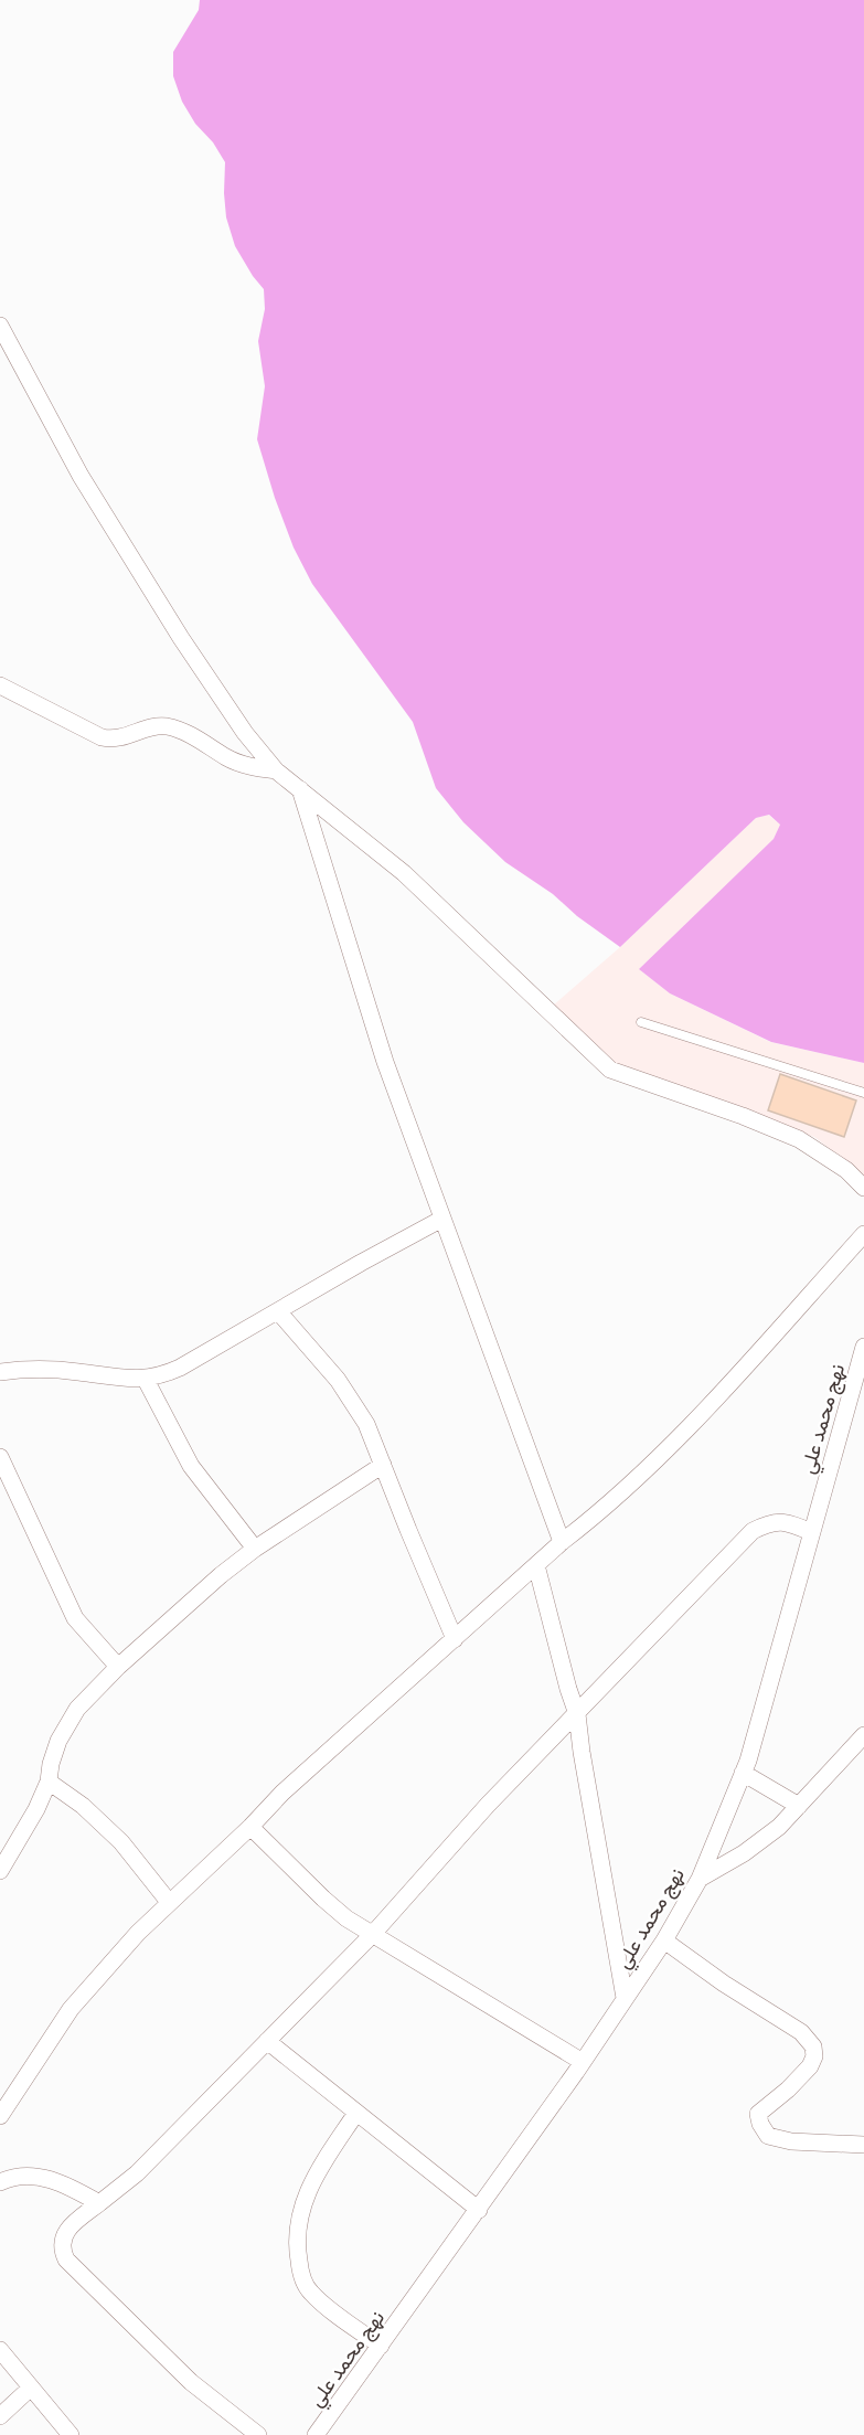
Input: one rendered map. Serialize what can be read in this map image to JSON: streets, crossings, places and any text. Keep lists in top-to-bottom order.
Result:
{
  "streets": {
    "street": ["نهج محمد علي"]
  }
}
